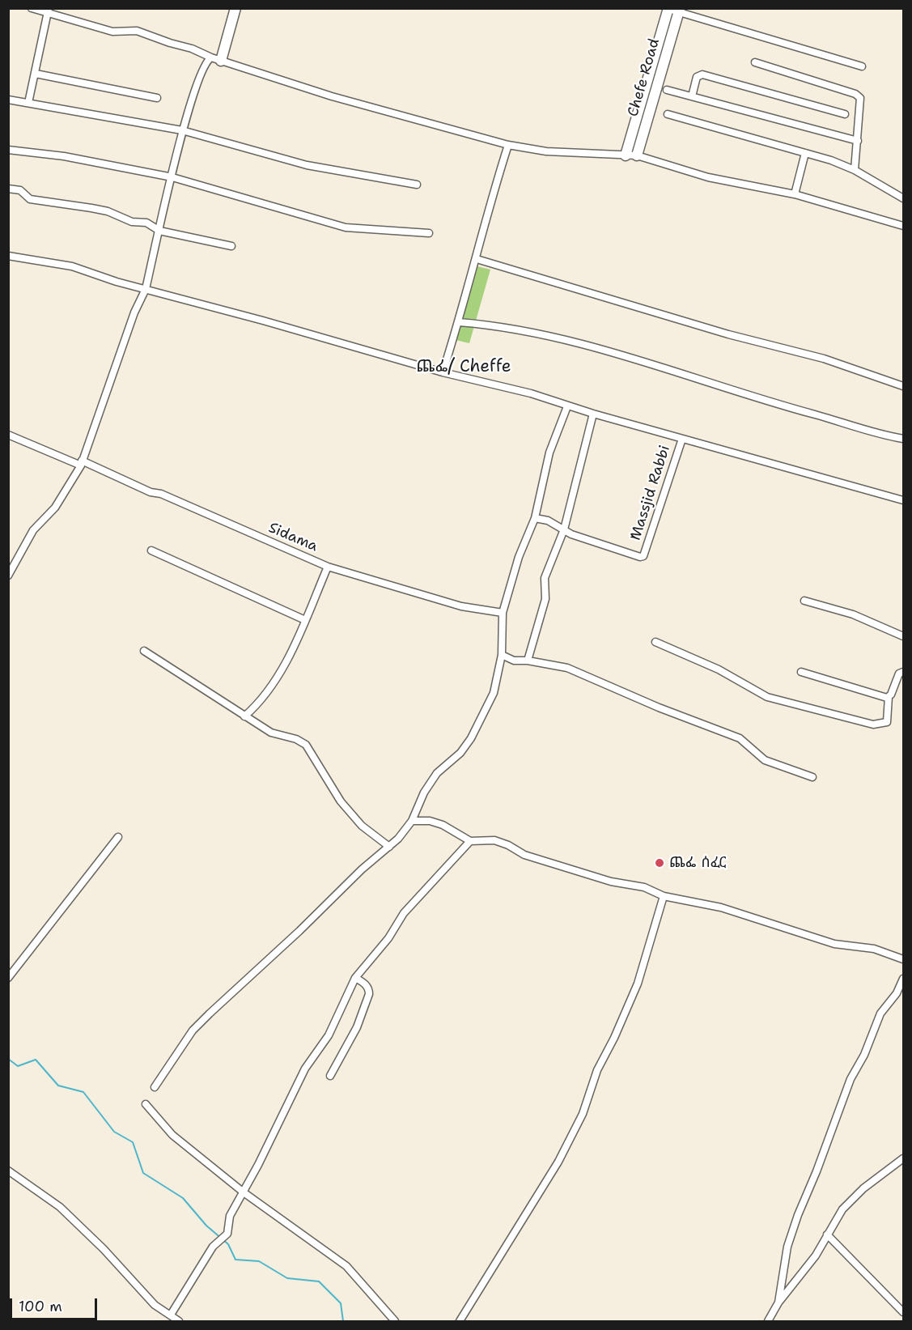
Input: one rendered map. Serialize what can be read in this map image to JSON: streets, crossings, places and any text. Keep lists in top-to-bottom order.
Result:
{
  "streets": {
    "street": ["Chefe Road", "Massjid Rabbi", "Sidama"]
  },
  "districts": ["ጨፌ/ Cheffe"],
  "places": ["ጨፌ ሰፈር"],
  "scale_bar": "100 m"
}
